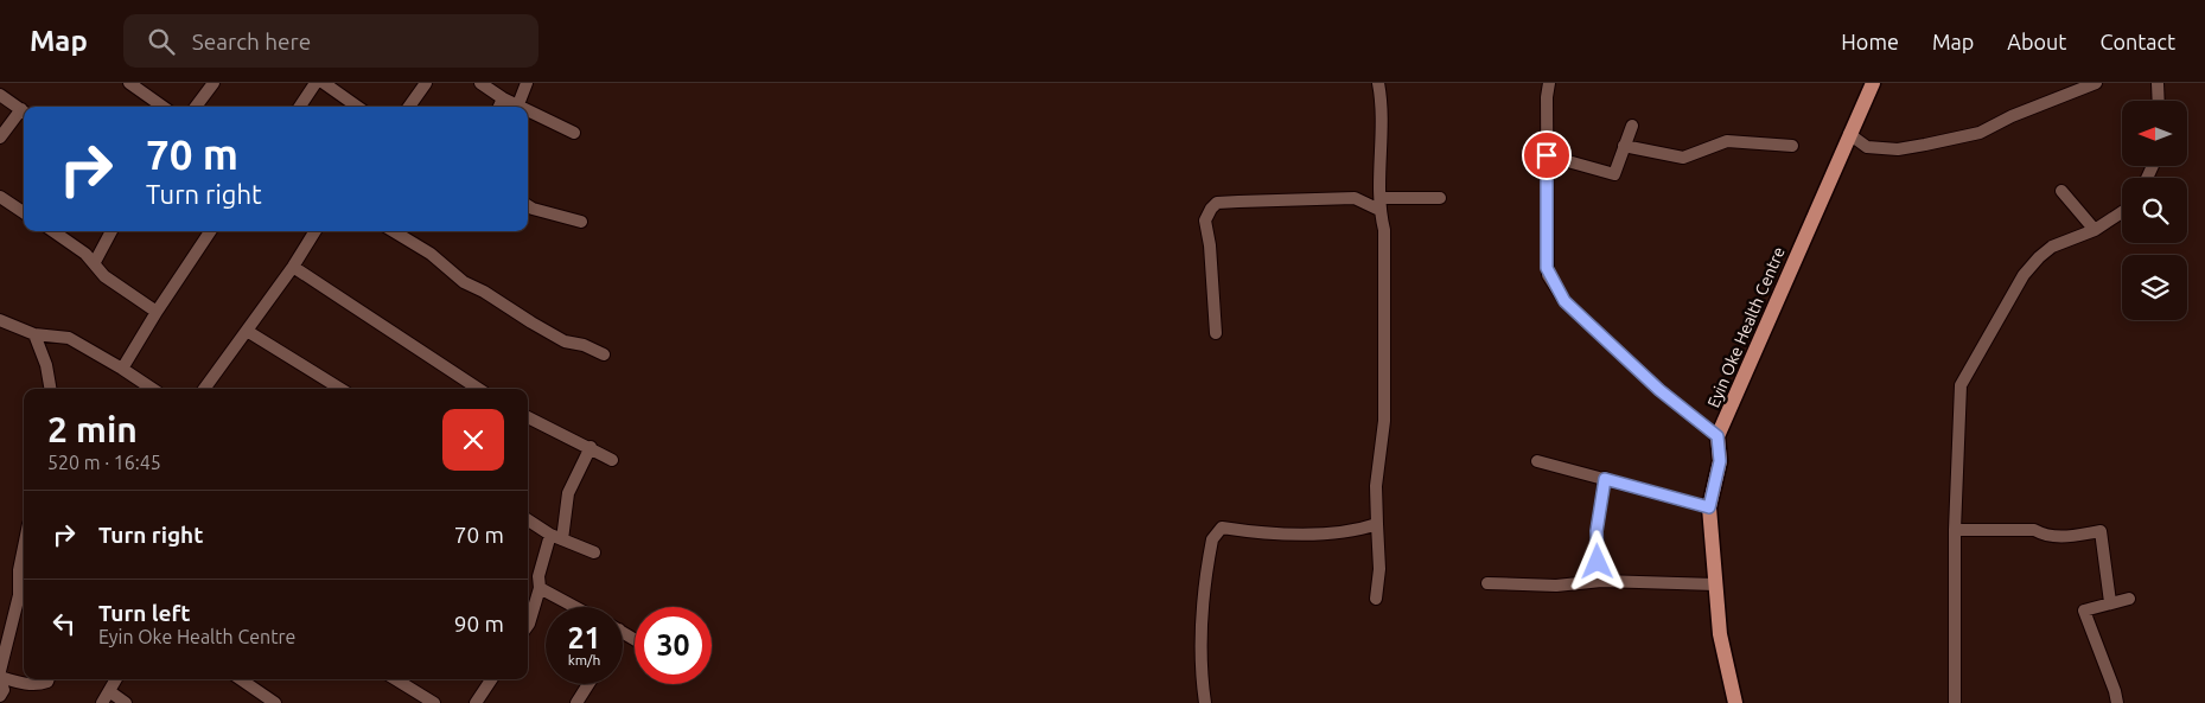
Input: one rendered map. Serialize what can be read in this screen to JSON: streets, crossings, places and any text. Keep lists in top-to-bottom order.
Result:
{
  "streets": {
    "main road": ["Eyin Oke Health Centre"]
  },
  "north": "left",
  "page": {
    "header": "Map",
    "search": "Search here",
    "nav": [
      "Home",
      "Map",
      "About",
      "Contact"
    ],
    "turn": ["70 m", "Turn right"],
    "heading": ["2 min", "520 m · 16:45"],
    "list": [
      {
        "name": "Turn right",
        "value": "70 m"
      },
      {
        "name": "Turn left",
        "note": "Eyin Oke Health Centre",
        "value": "90 m"
      }
    ],
    "speed": "21 km/h",
    "limit": "30"
  }
}
